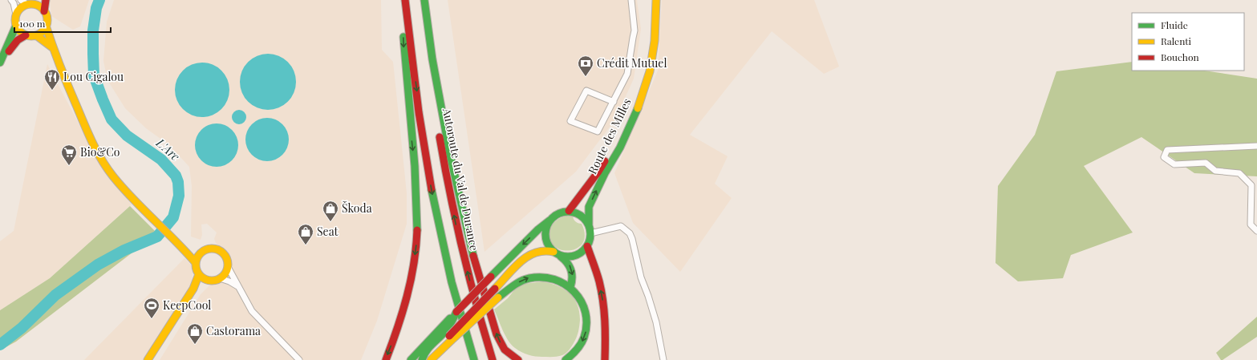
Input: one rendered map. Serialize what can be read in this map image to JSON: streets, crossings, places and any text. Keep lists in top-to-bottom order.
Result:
{
  "streets": {
    "main road": ["Route des Milles", "Autoroute du Val de Durance"]
  },
  "water": ["L'Arc"],
  "places": {
    "bank": ["Crédit Mutuel"],
    "restaurant": ["Lou Cigalou"],
    "supermarket": ["Bio&Co"],
    "shop": ["Škoda", "Seat", "Castorama"],
    "sports": ["KeepCool"]
  },
  "legend": ["Fluide", "Ralenti", "Bouchon"],
  "scale_bar": "100 m"
}
